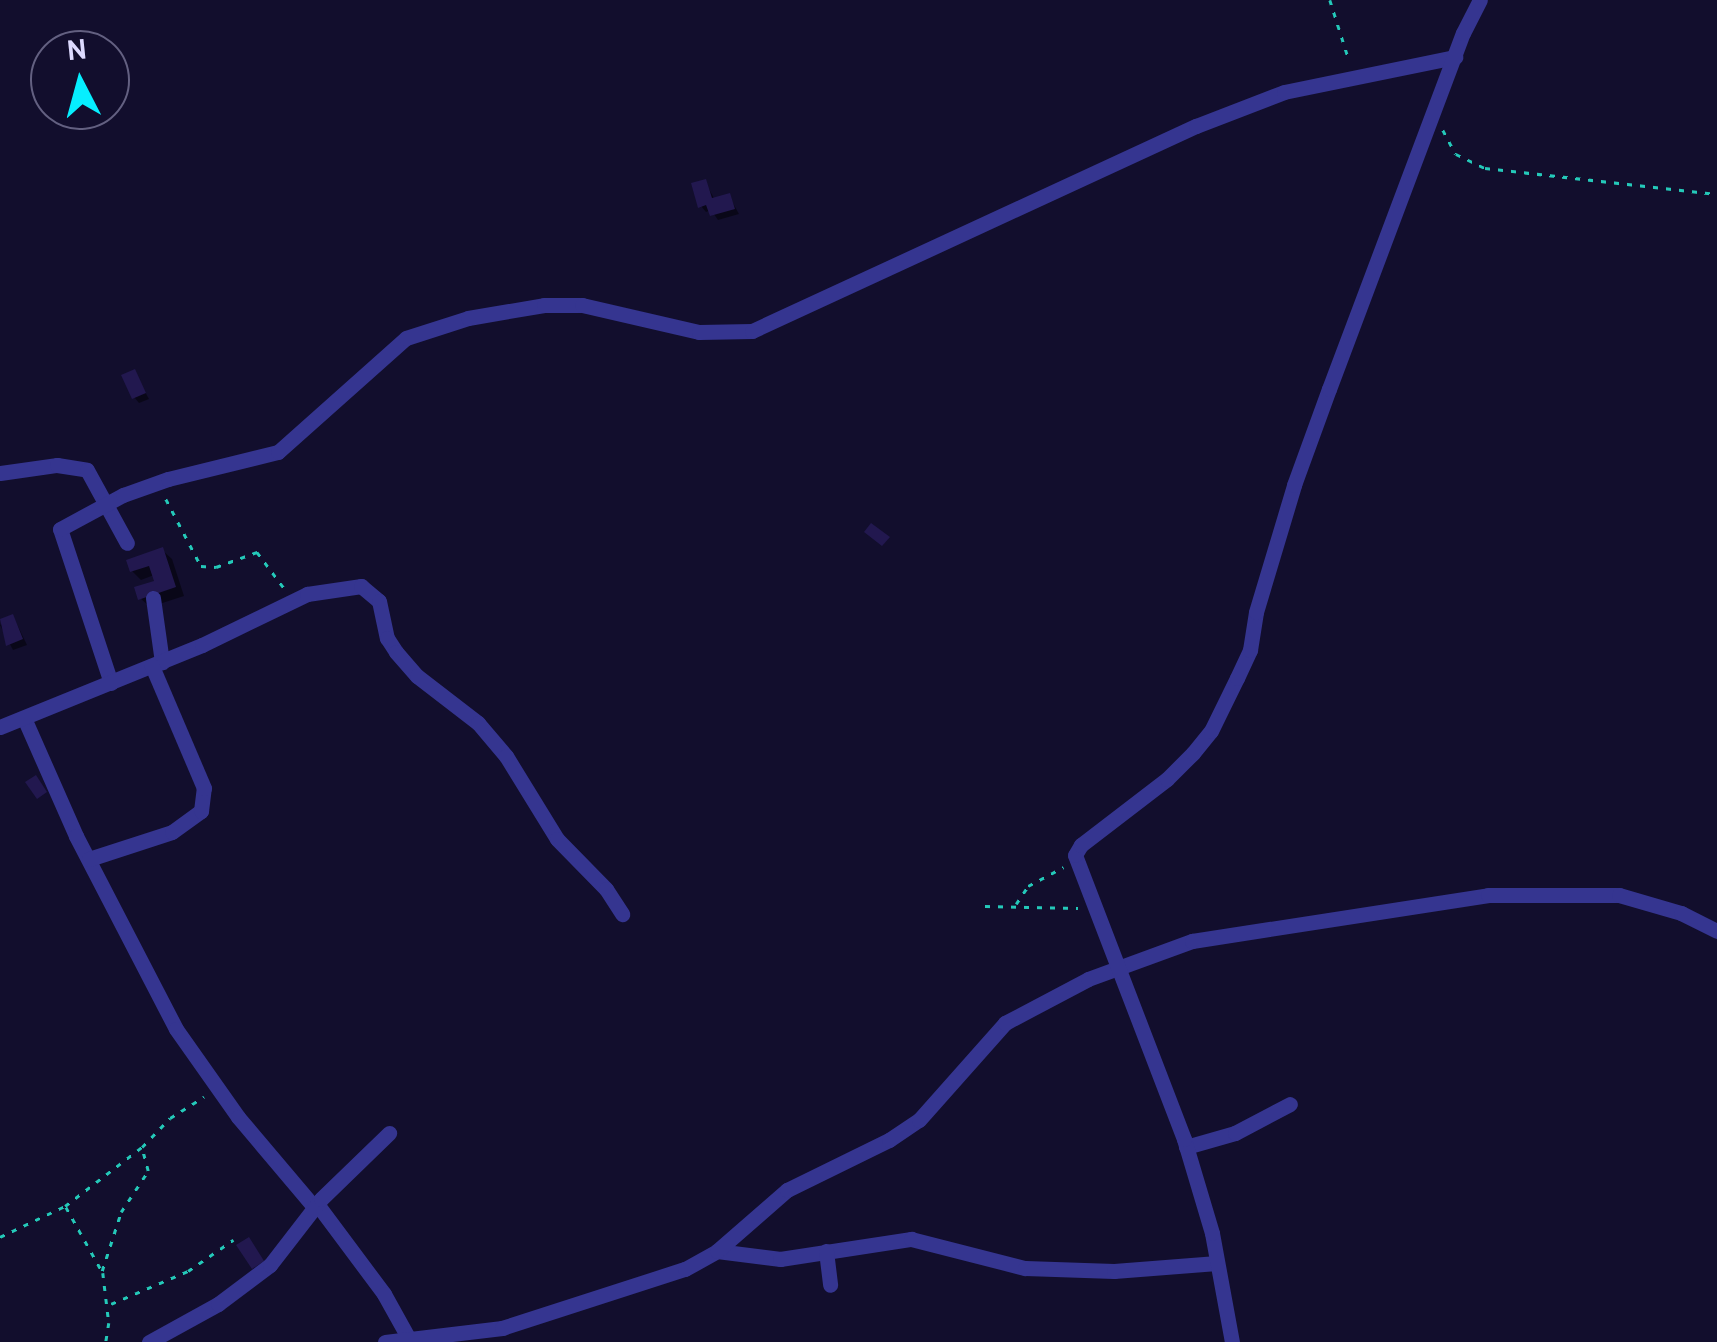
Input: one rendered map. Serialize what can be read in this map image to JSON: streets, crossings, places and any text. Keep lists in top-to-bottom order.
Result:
{
  "north": "top"
}
